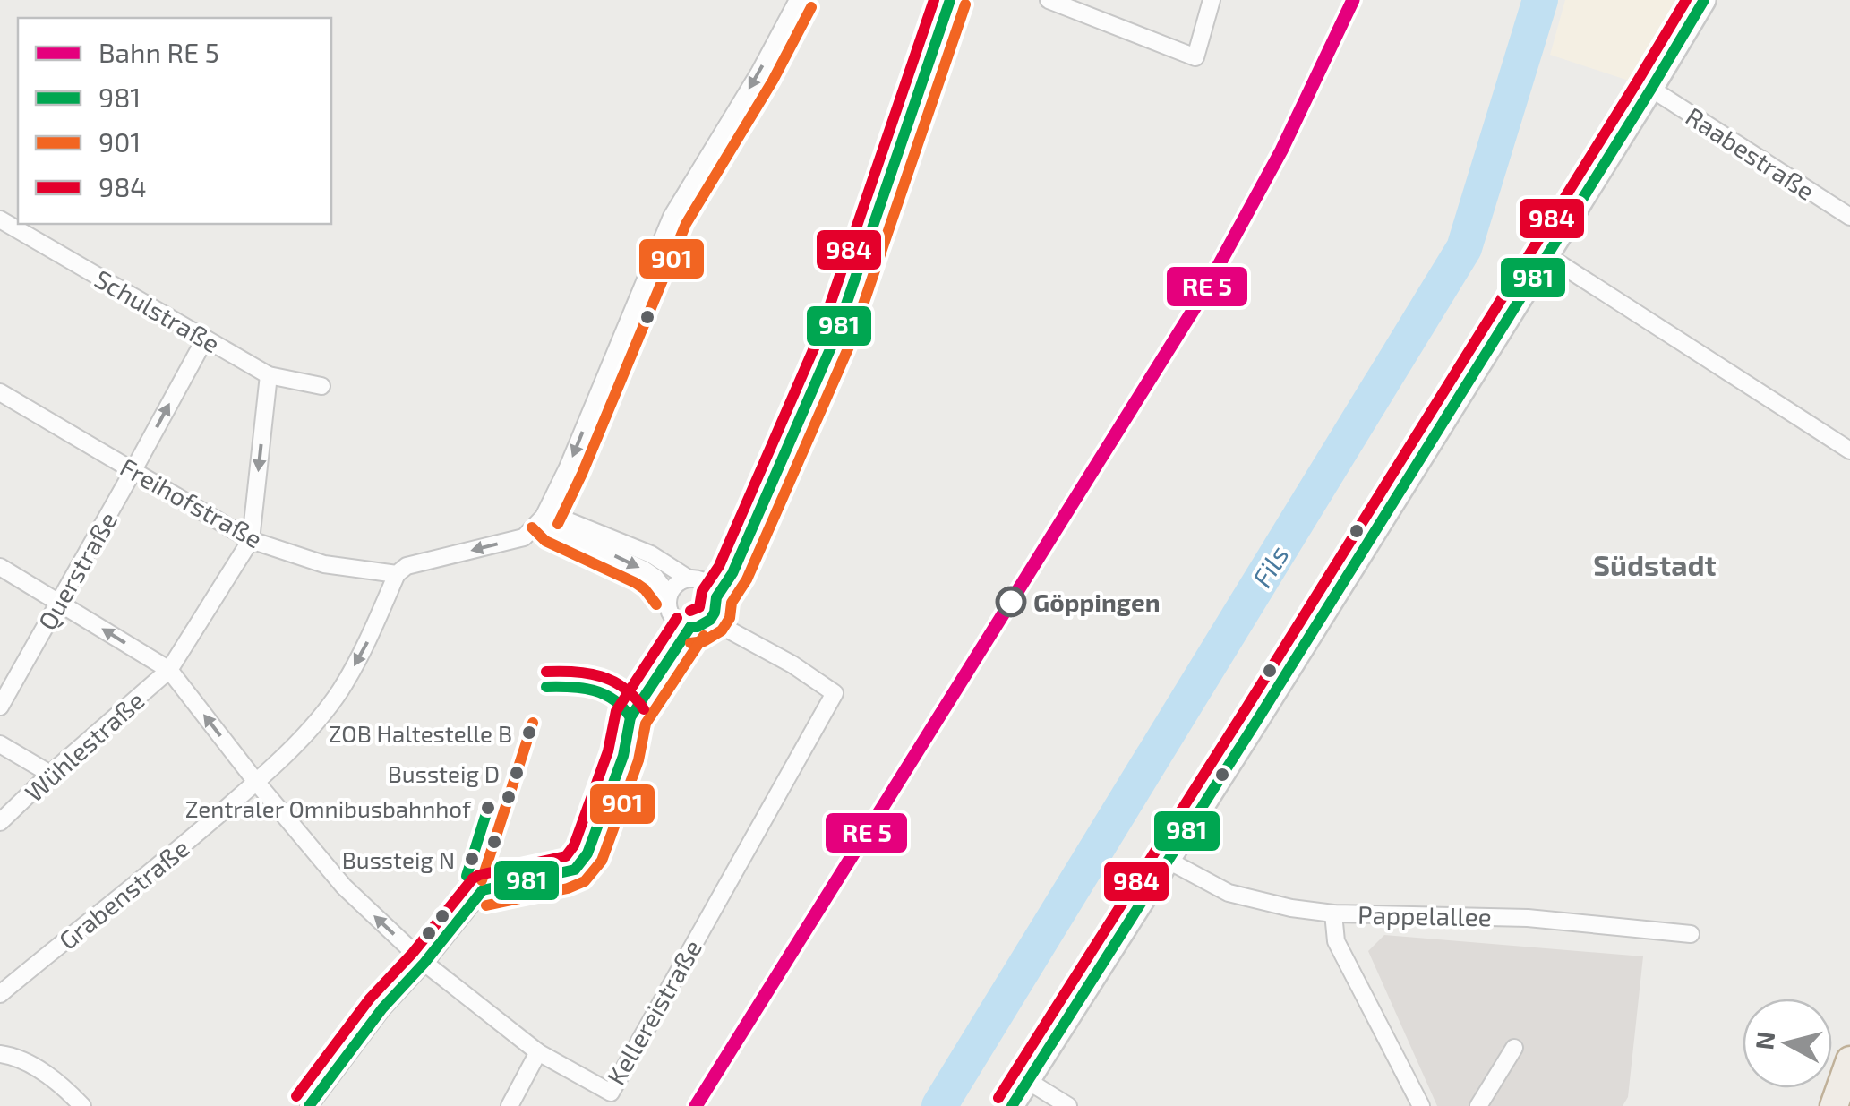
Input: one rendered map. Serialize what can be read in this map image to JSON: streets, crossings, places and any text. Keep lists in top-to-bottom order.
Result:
{
  "streets": {
    "street": [
      "Raabestraße",
      "Schulstraße",
      "Freihofstraße",
      "Querstraße",
      "Wühlestraße",
      "Grabenstraße",
      "Pappelallee",
      "Kellereistraße"
    ]
  },
  "crossings": [
    ["Schulstraße", "Querstraße"],
    ["Freihofstraße", "Querstraße"],
    ["Freihofstraße", "Wühlestraße"],
    ["Freihofstraße", "Grabenstraße"],
    ["Querstraße", "Kellereistraße"],
    ["Wühlestraße", "Kellereistraße"],
    ["Grabenstraße", "Kellereistraße"]
  ],
  "one_way": ["Grabenstraße", "Kellereistraße"],
  "districts": ["Südstadt"],
  "water": ["Fils"],
  "places": [
    "Göppingen",
    "ZOB Haltestelle B",
    "Bussteig D",
    "Zentraler Omnibusbahnhof",
    "Bussteig N"
  ],
  "lines": ["transit line 981", "transit line 984", "transit line 901"],
  "legend": [
    "Bahn RE 5",
    "981",
    "901",
    "984"
  ],
  "north": "left"
}
